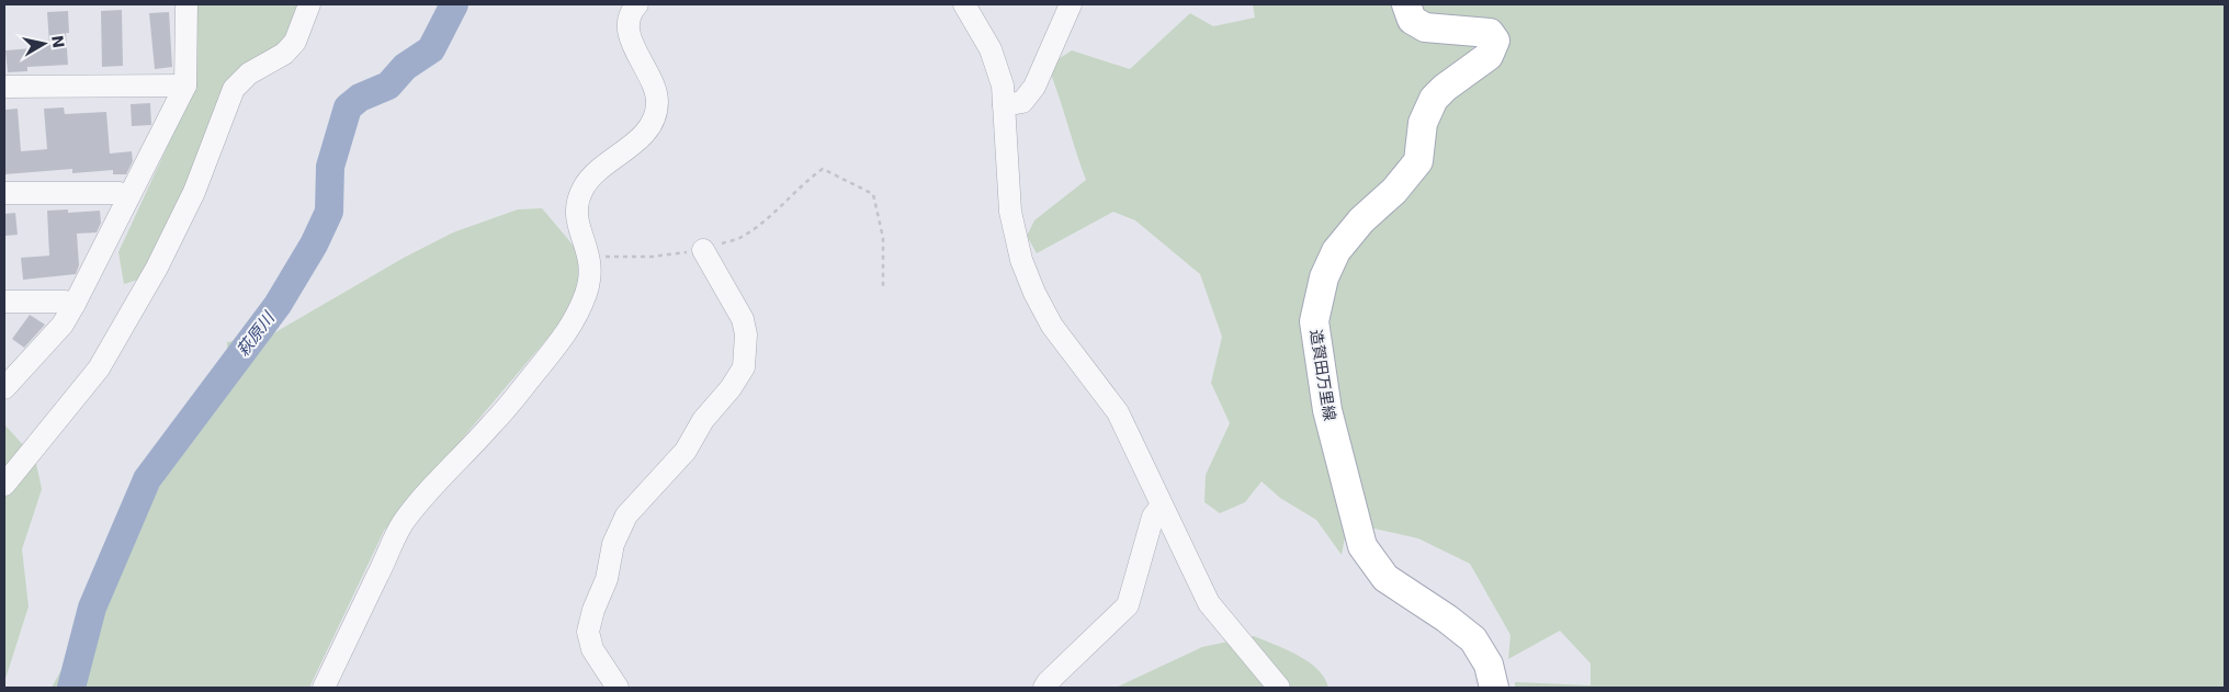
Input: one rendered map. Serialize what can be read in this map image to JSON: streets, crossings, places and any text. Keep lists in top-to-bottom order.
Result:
{
  "streets": {
    "main road": ["造賀田万里線"]
  },
  "water": ["萩原川"],
  "north": "right"
}
